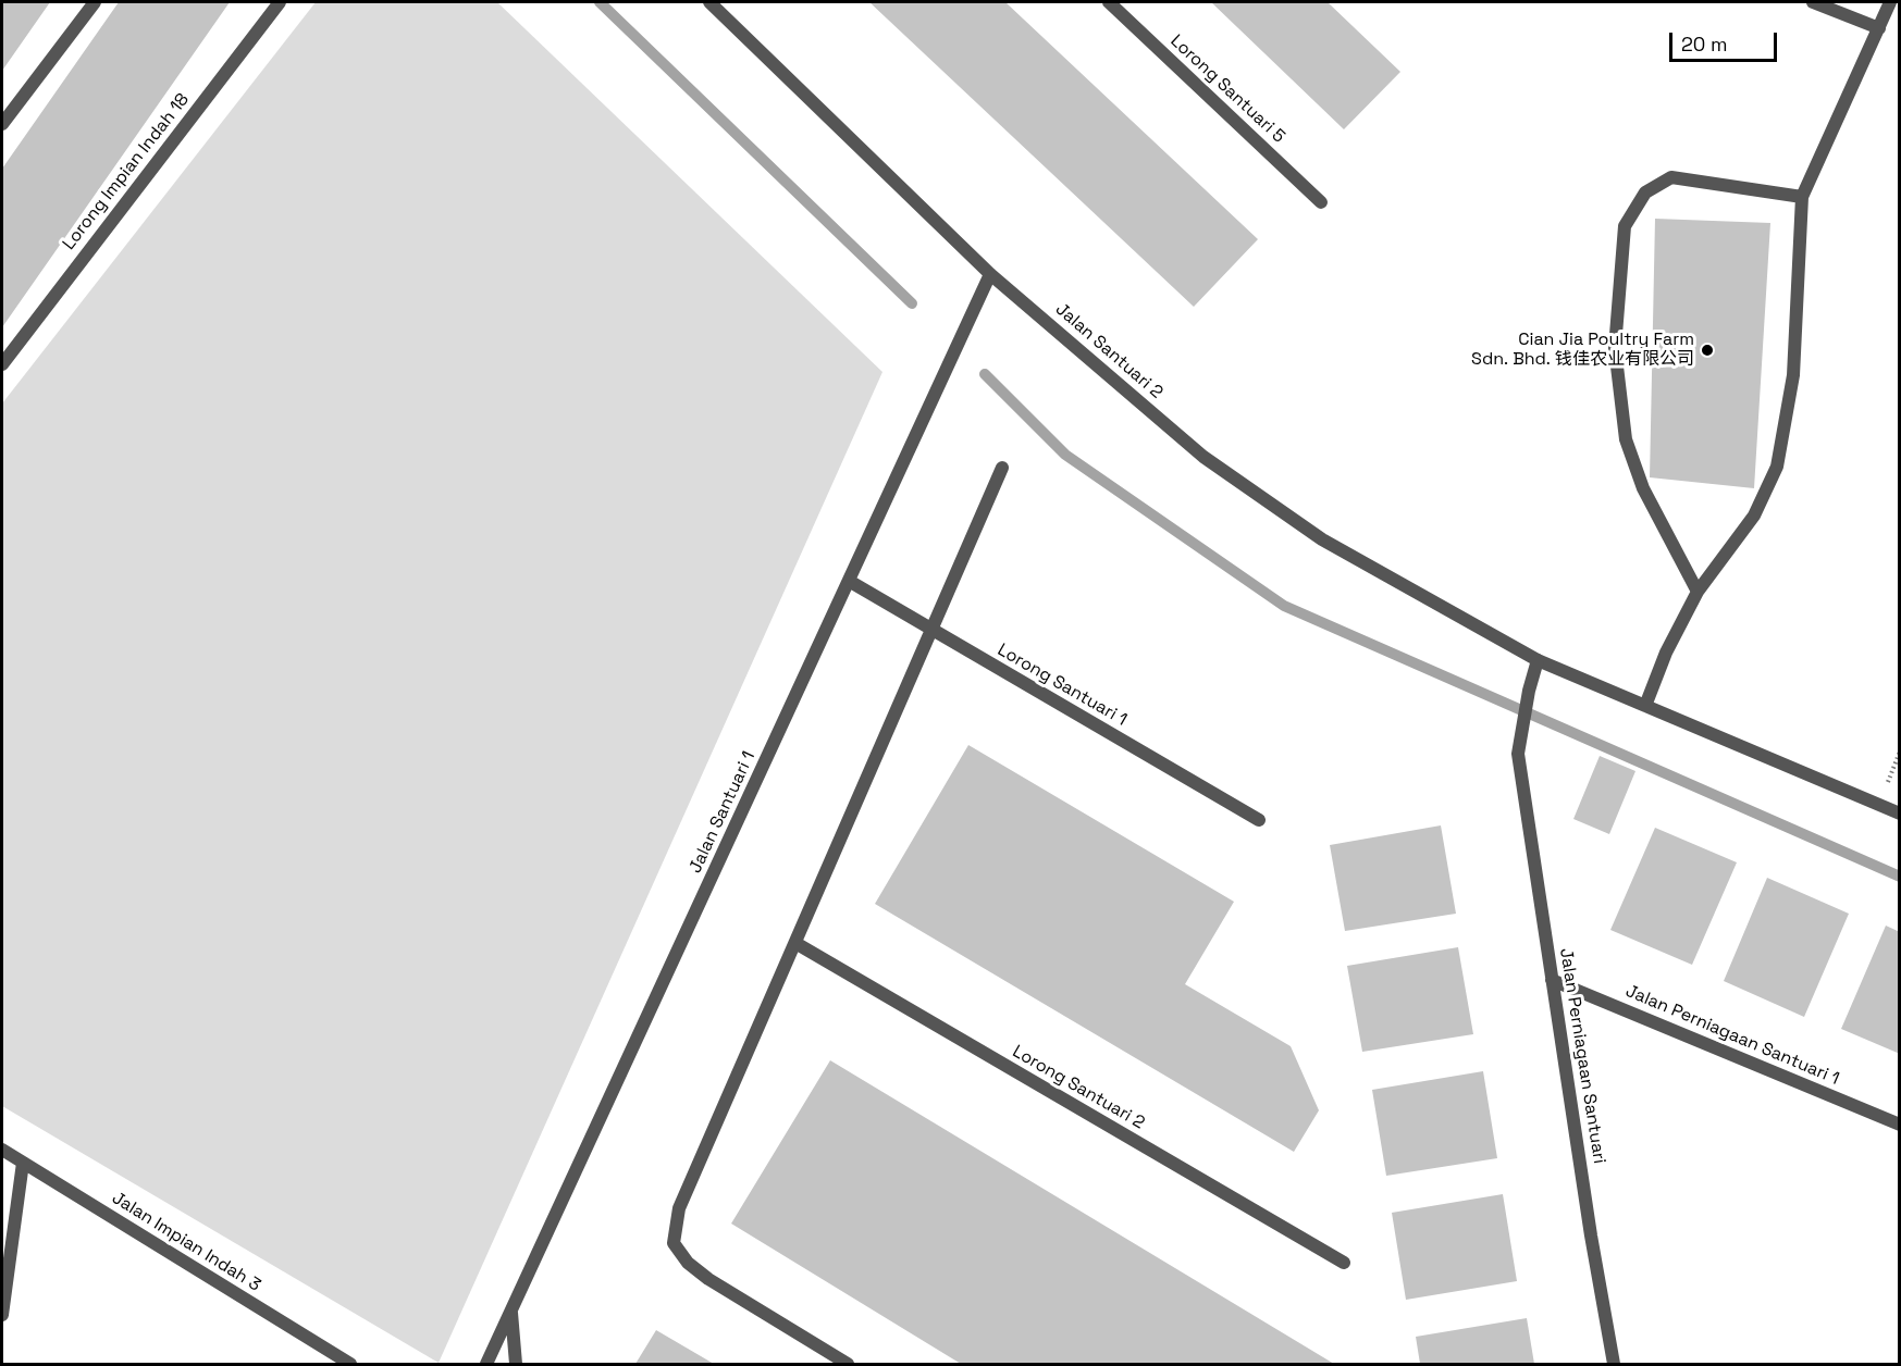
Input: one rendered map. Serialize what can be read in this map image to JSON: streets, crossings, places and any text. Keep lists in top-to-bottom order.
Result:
{
  "streets": {
    "street": [
      "Lorong Santuari 5",
      "Lorong Impian Indah 18",
      "Jalan Santuari 2",
      "Lorong Santuari 1",
      "Jalan Santuari 1",
      "Jalan Perniagaan Santuari 1",
      "Jalan Perniagaan Santuari",
      "Lorong Santuari 2",
      "Jalan Impian Indah 3"
    ]
  },
  "crossings": [
    ["Jalan Santuari 2", "Jalan Santuari 1"],
    ["Jalan Santuari 2", "Jalan Perniagaan Santuari"],
    ["Lorong Santuari 1", "Jalan Santuari 1"],
    ["Jalan Perniagaan Santuari 1", "Jalan Perniagaan Santuari"]
  ],
  "places": ["Cian Jia Poultry Farm Sdn. Bhd. 钱佳农业有限公司"],
  "scale_bar": "20 m"
}
